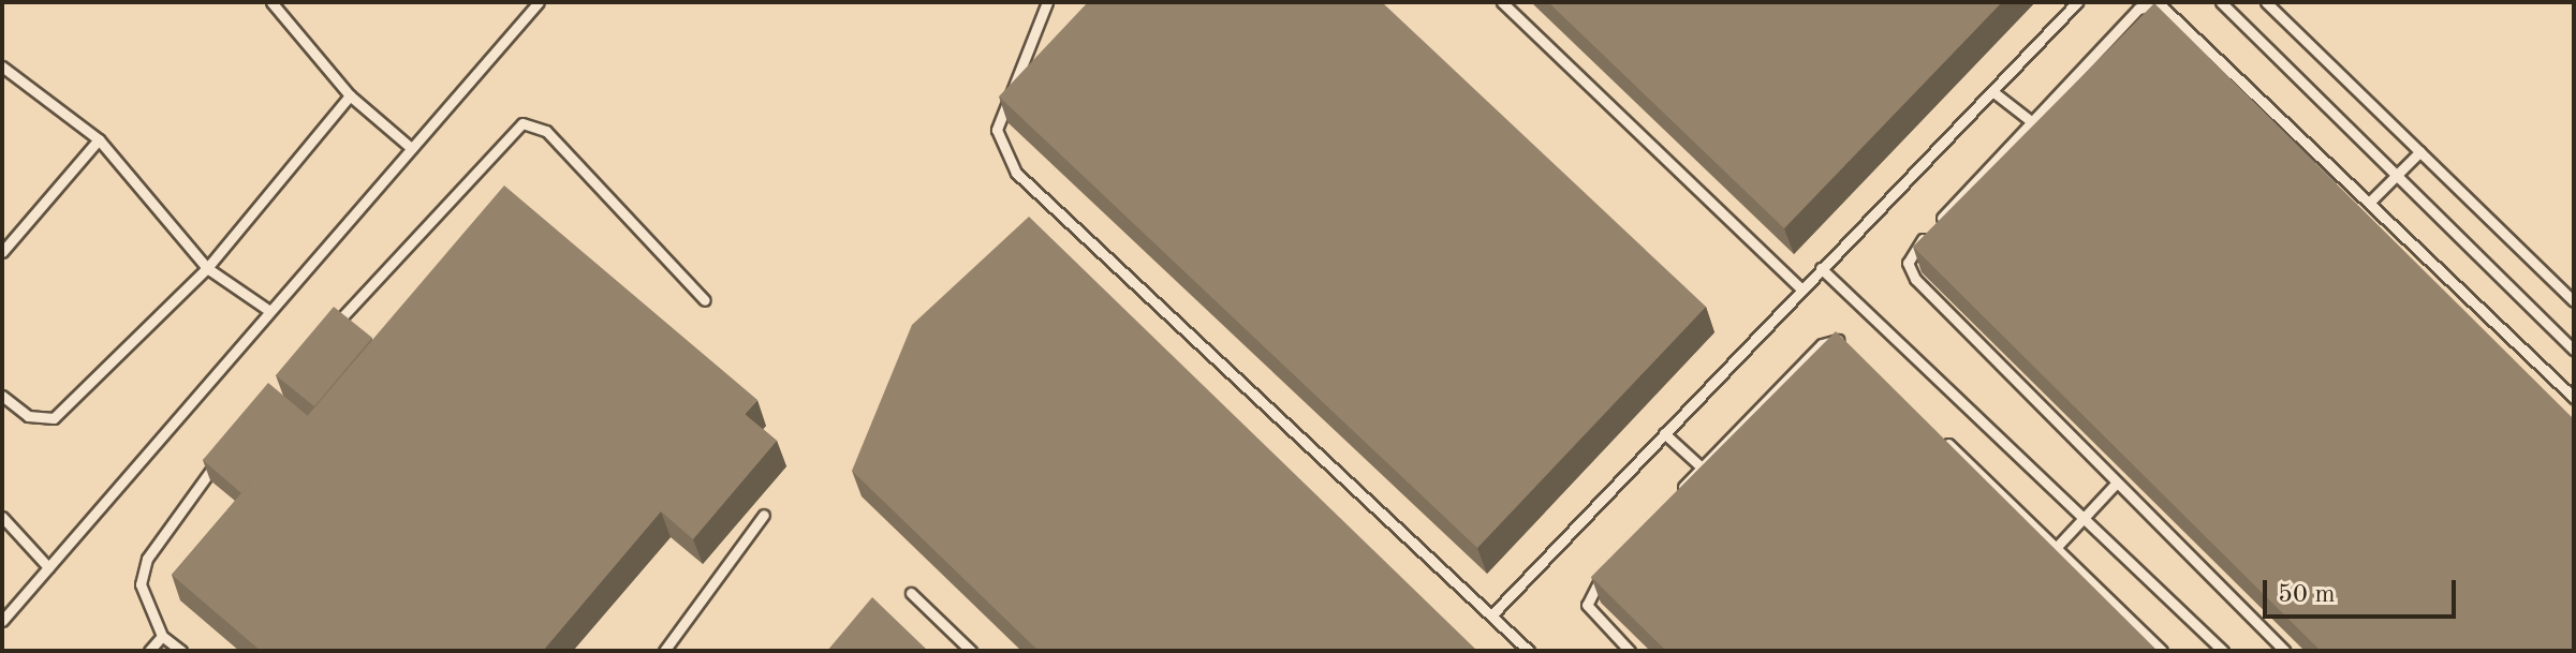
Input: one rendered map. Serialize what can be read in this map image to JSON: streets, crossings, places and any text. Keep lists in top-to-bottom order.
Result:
{
  "scale_bar": "50 m"
}
